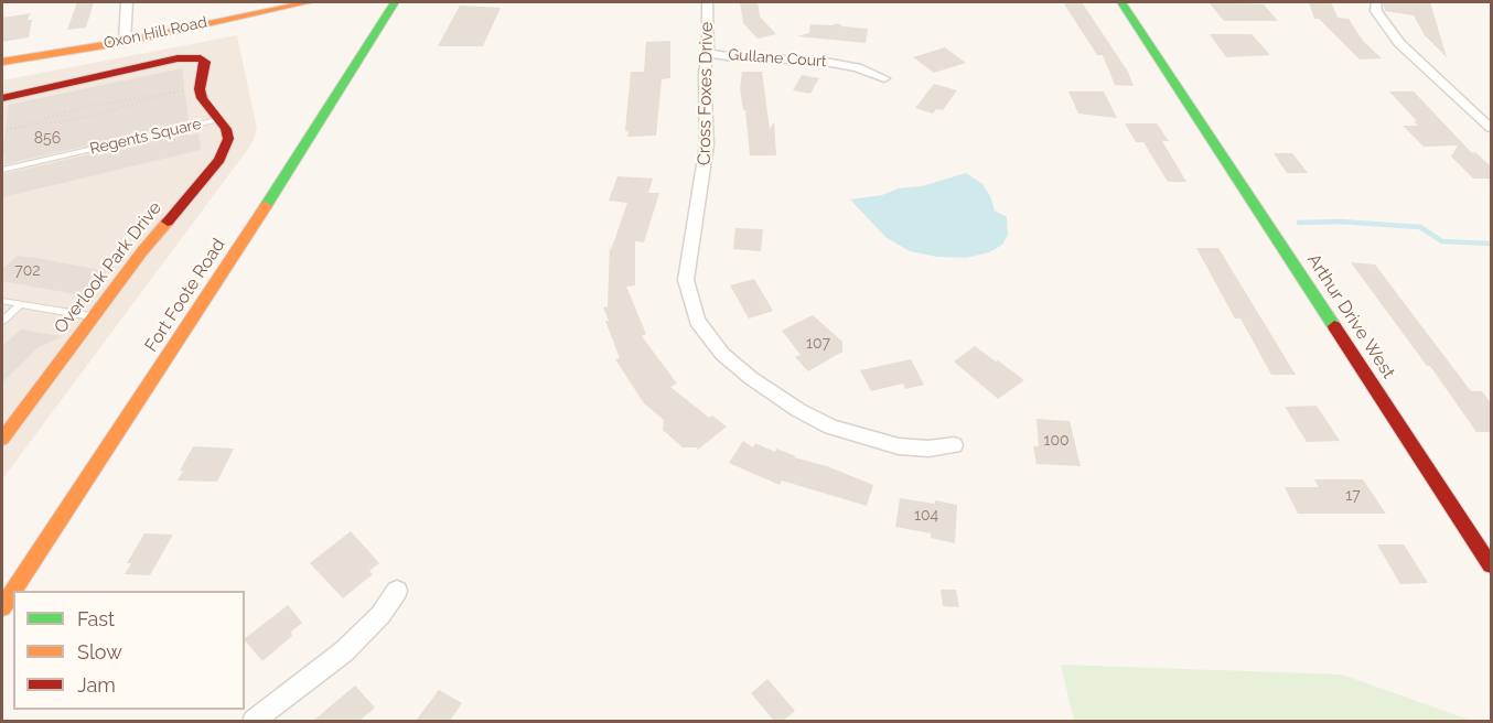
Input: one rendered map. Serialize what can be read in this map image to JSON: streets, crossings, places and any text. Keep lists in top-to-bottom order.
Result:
{
  "streets": {
    "street": [
      "Oxon Hill Road",
      "Gullane Court",
      "Cross Foxes Drive",
      "Regents Square",
      "Overlook Park Drive",
      "Fort Foote Road",
      "Arthur Drive West"
    ]
  },
  "crossings": [
    ["Gullane Court", "Cross Foxes Drive"],
    ["Regents Square", "Overlook Park Drive"]
  ],
  "house_numbers": [
    "856",
    "702",
    "107",
    "100",
    "17",
    "104"
  ],
  "legend": ["Fast", "Slow", "Jam"]
}
